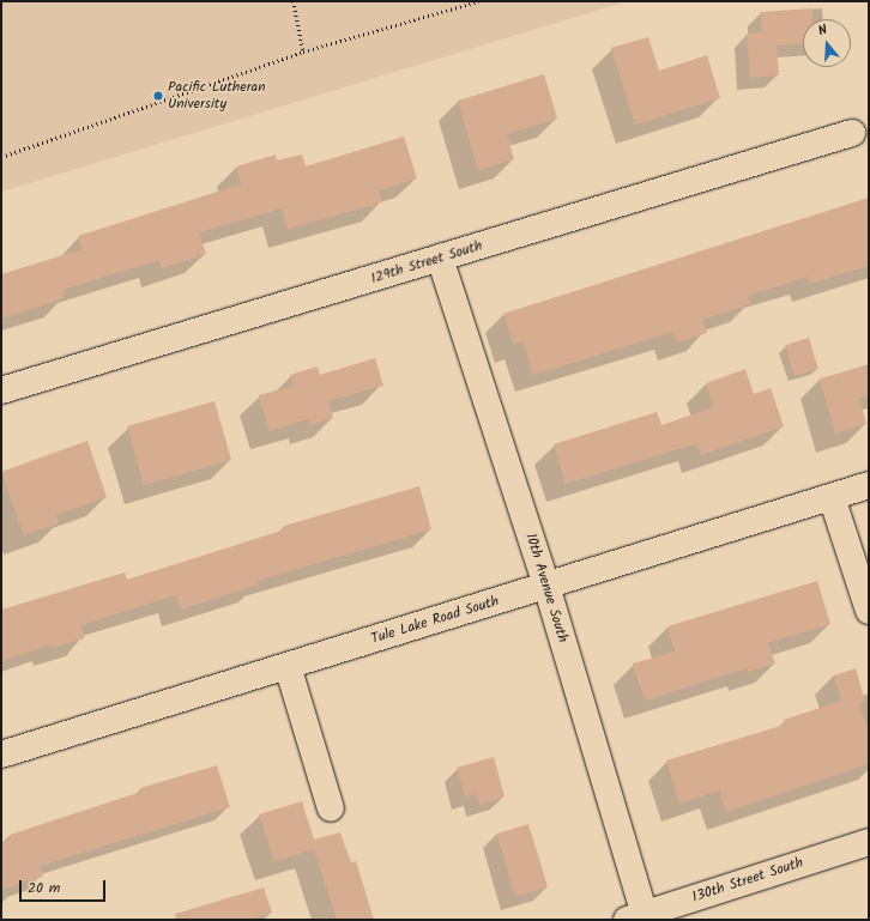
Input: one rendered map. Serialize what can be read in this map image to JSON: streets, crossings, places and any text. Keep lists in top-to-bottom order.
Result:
{
  "streets": {
    "street": [
      "129th Street South",
      "10th Avenue South",
      "Tule Lake Road South",
      "130th Street South"
    ]
  },
  "crossings": [
    ["129th Street South", "10th Avenue South"],
    ["10th Avenue South", "Tule Lake Road South"],
    ["10th Avenue South", "130th Street South"]
  ],
  "places": ["Pacific Lutheran University"],
  "scale_bar": "20 m",
  "north": "top"
}
